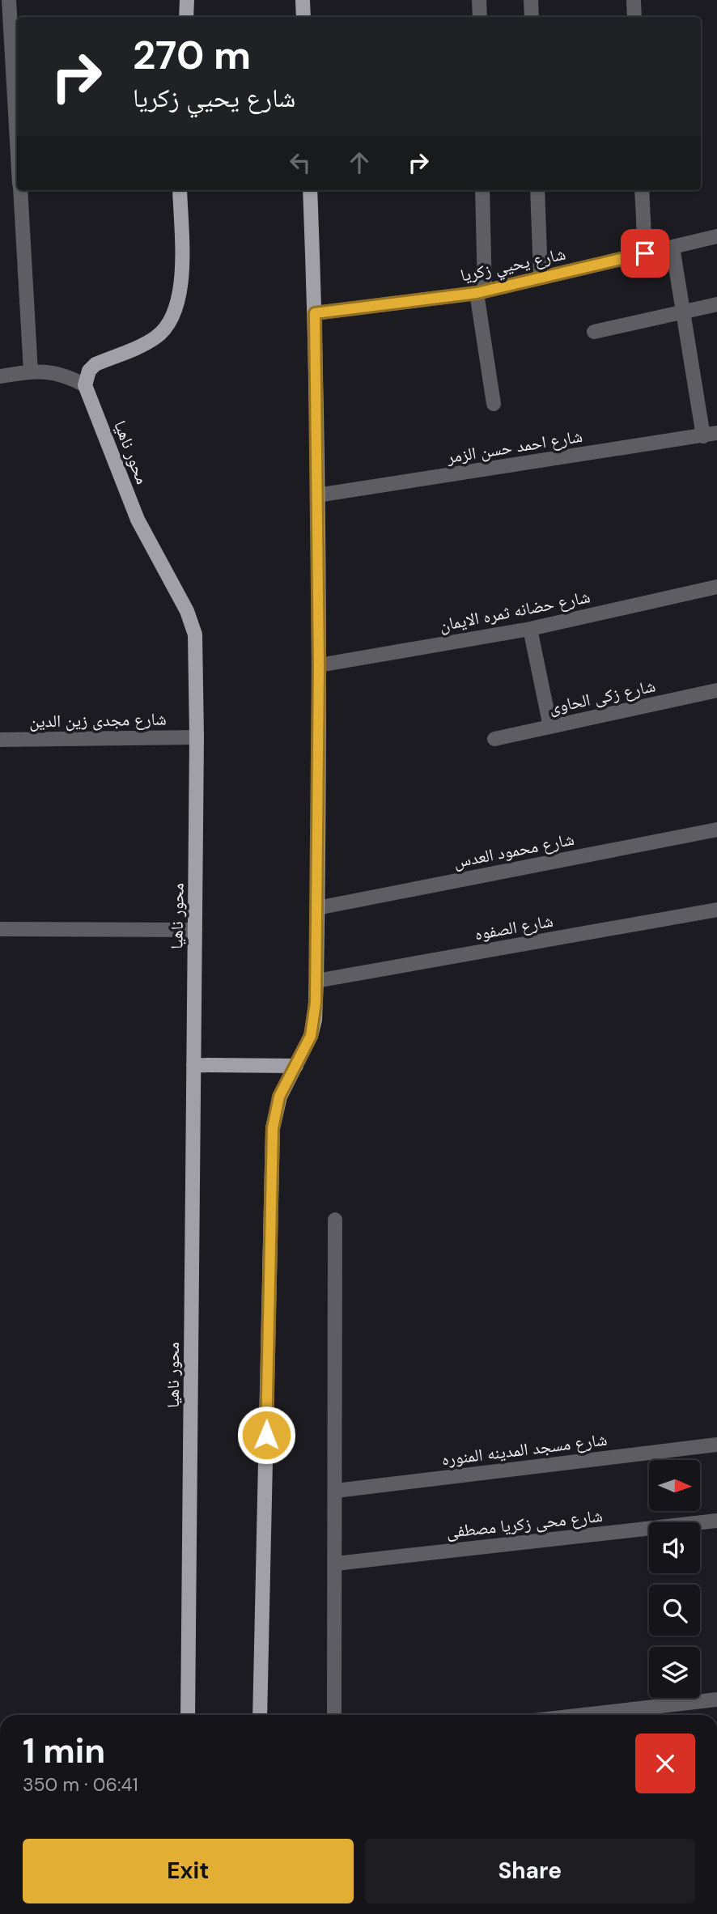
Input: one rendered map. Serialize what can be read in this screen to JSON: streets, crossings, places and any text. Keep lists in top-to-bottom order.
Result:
{
  "streets": {
    "main road": ["محور ناهيا"],
    "street": [
      "شارع يحيي زكريا",
      "شارع احمد حسن الزمر",
      "شارع حضانه ثمره الايمان",
      "شارع زكى الحاوى",
      "شارع مجدى زين الدين",
      "شارع محمود العدس",
      "شارع الصفوه",
      "شارع مسجد المدينه المنوره",
      "شارع محى زكريا مصطفى"
    ]
  },
  "crossings": [
    ["محور ناهيا", "شارع مجدى زين الدين"]
  ],
  "north": "right",
  "page": {
    "turn": ["270 m", "شارع يحيي زكريا"],
    "heading": ["1 min", "350 m · 06:41"],
    "buttons": ["Exit", "Share"]
  }
}
